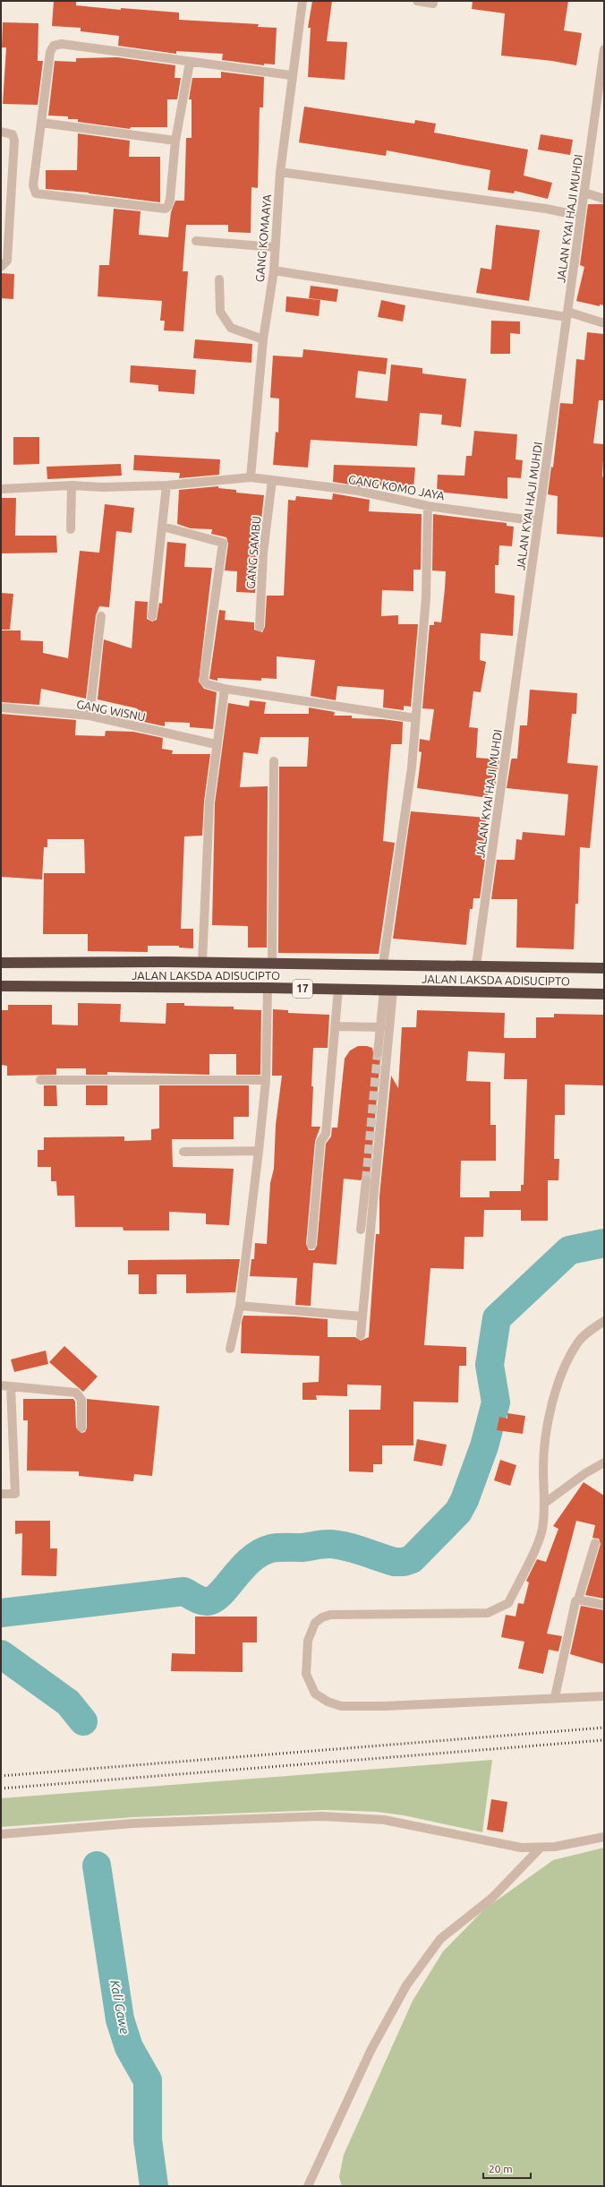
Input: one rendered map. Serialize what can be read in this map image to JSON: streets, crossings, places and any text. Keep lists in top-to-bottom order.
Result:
{
  "streets": {
    "highway": ["JALAN LAKSDA ADISUCIPTO", "17"],
    "street": [
      "JALAN KYAI HAJI MUHDI",
      "GANG KOMAAYA",
      "GANG KOMO JAYA",
      "GANG SAMBU",
      "GANG WISNU"
    ]
  },
  "crossings": [
    ["JALAN KYAI HAJI MUHDI", "GANG KOMO JAYA"],
    ["JALAN KYAI HAJI MUHDI", "JALAN LAKSDA ADISUCIPTO"],
    ["GANG KOMAAYA", "GANG KOMO JAYA"],
    ["GANG KOMO JAYA", "GANG SAMBU"]
  ],
  "water": ["Kali Gawe"],
  "scale_bar": "20 m"
}
